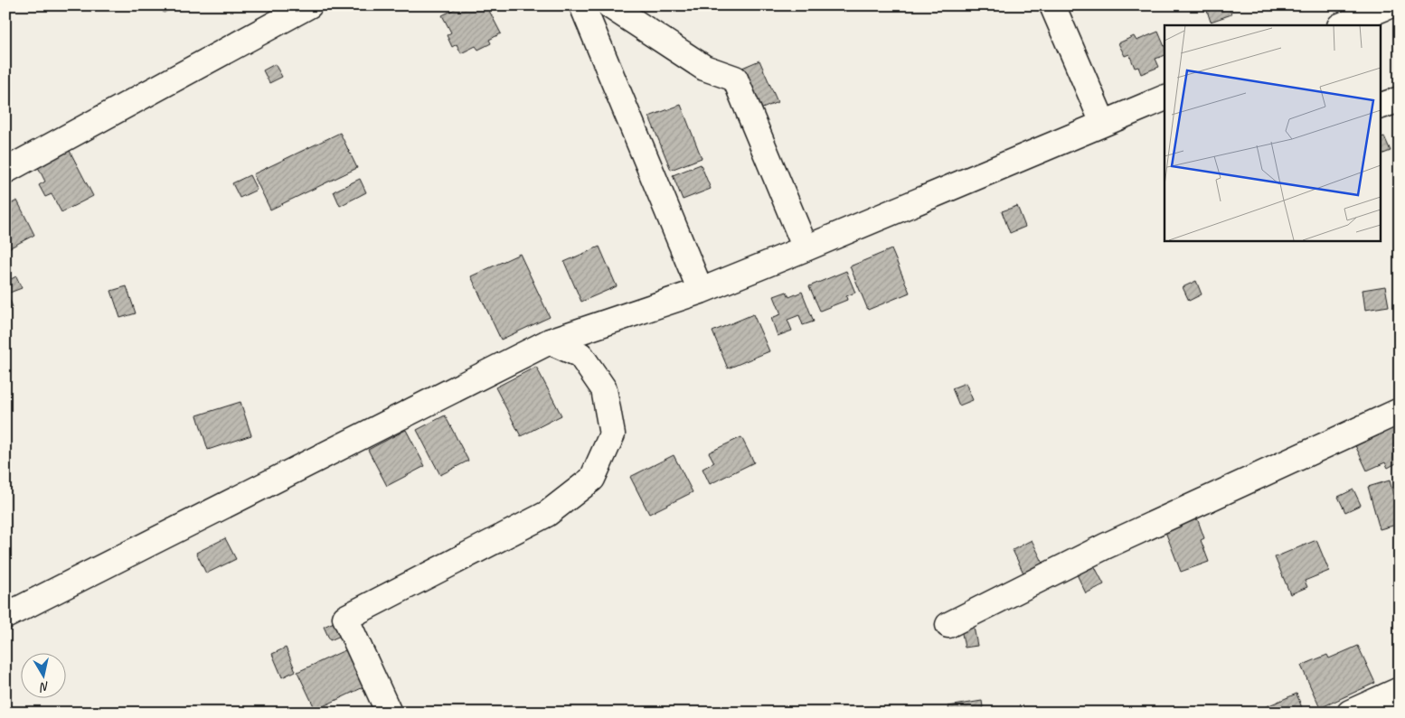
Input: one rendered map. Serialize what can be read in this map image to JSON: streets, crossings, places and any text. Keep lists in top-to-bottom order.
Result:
{
  "north": "bottom"
}
